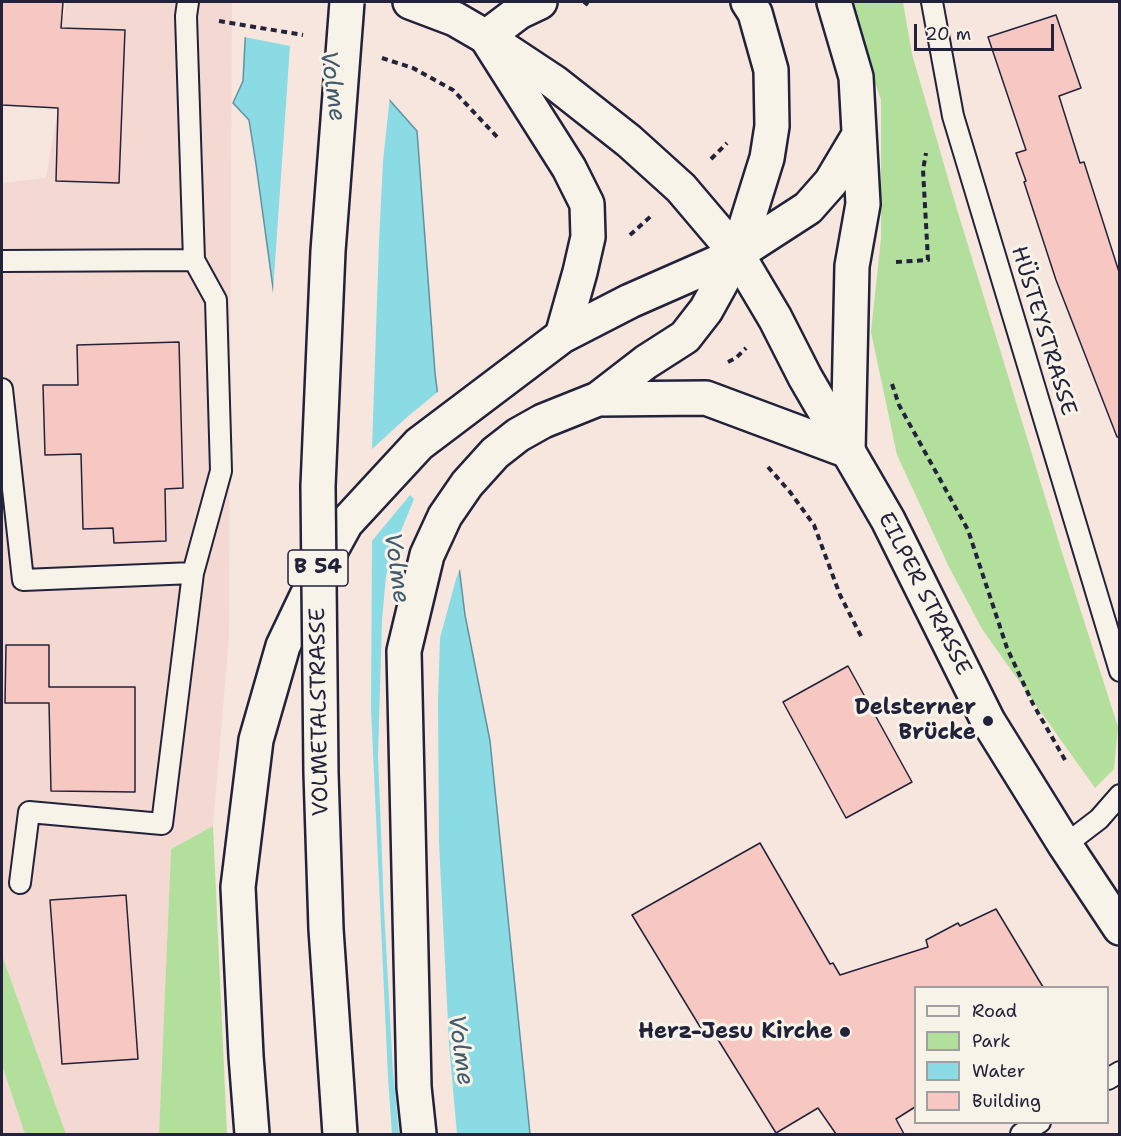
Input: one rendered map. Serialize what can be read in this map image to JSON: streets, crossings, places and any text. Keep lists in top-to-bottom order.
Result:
{
  "streets": {
    "main road": ["B 54", "EILPER STRASSE", "VOLMETALSTRASSE"],
    "lane": ["HÜSTEYSTRASSE"]
  },
  "water": ["Volme"],
  "places": ["Delsterner Brücke", "Herz-Jesu Kirche"],
  "legend": [
    "Road",
    "Park",
    "Water",
    "Building"
  ],
  "scale_bar": "20 m"
}
